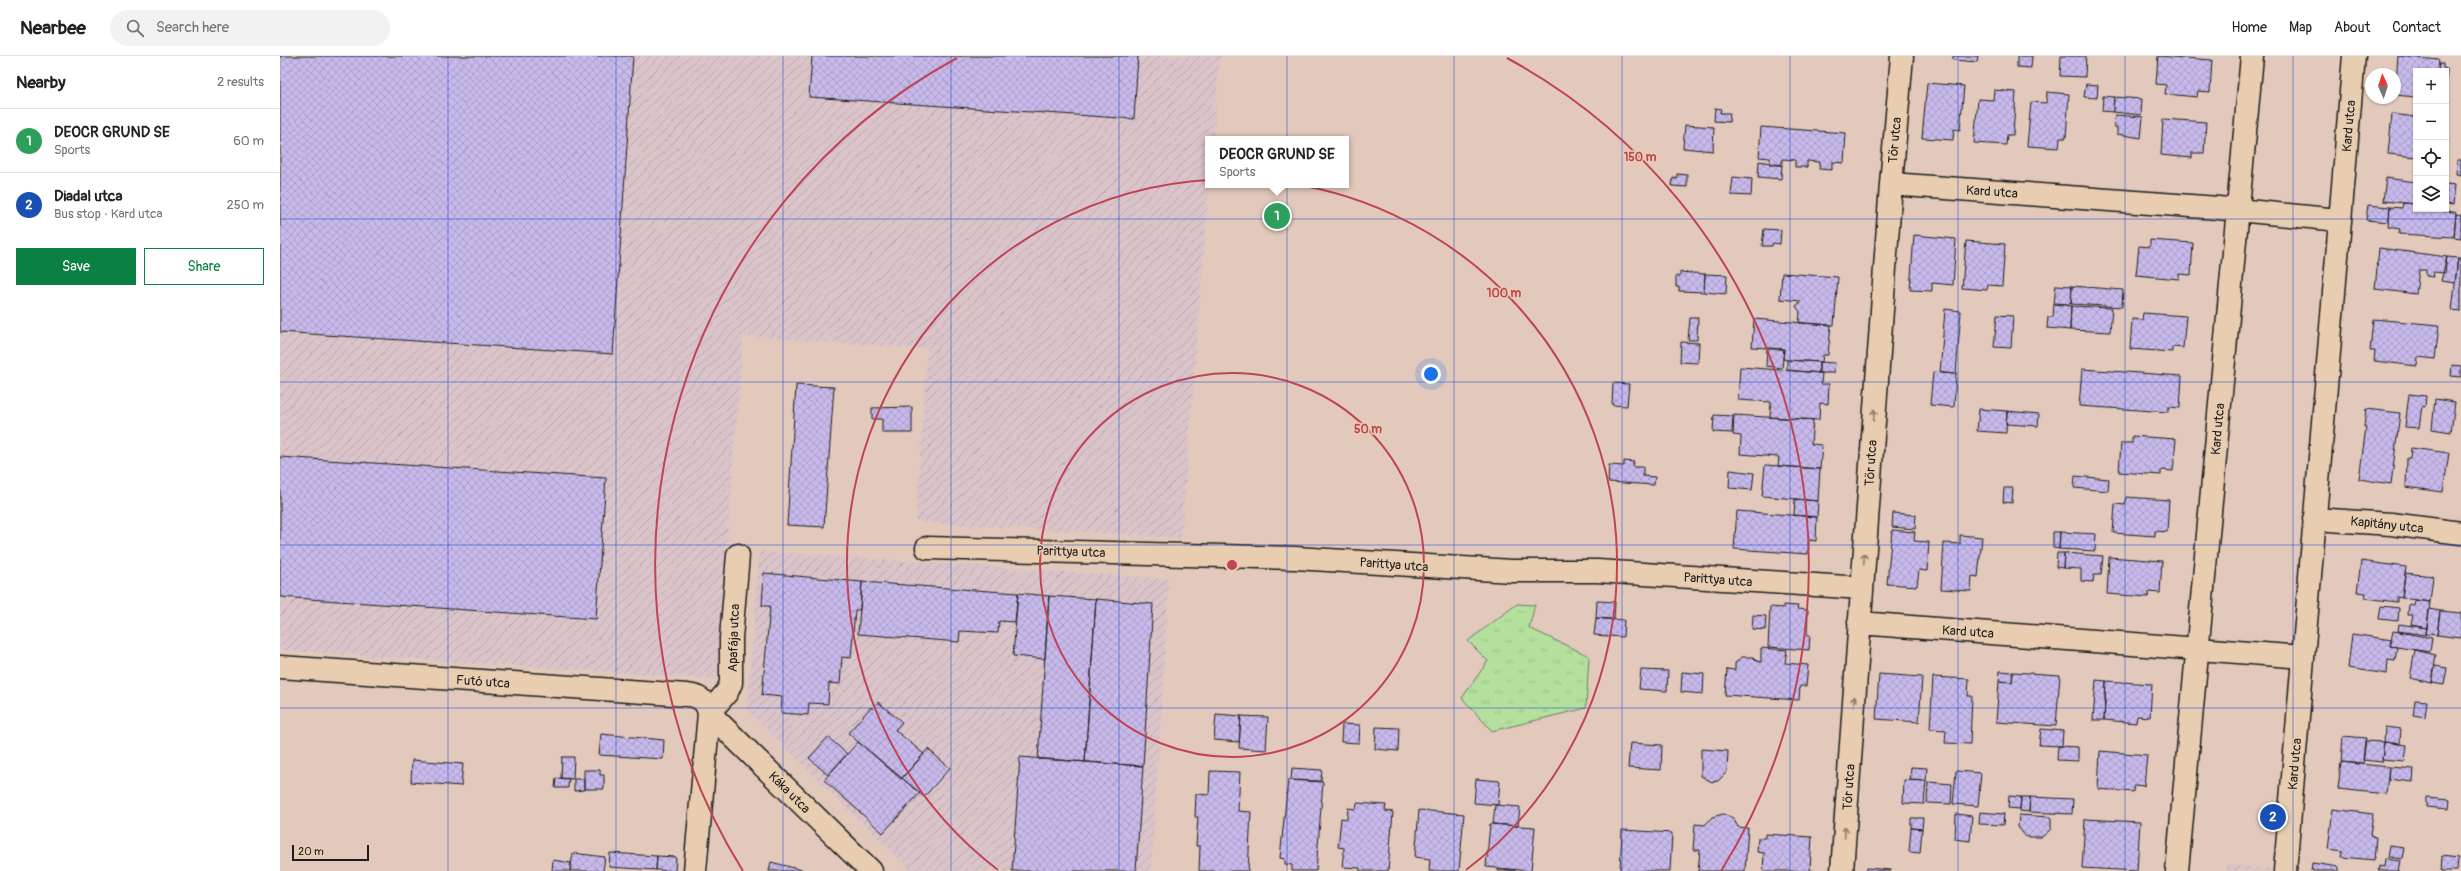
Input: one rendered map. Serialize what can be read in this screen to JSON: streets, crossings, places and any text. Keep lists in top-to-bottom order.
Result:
{
  "streets": {
    "street": [
      "Kard utca",
      "Tőr utca",
      "Kapitány utca",
      "Parittya utca",
      "Apafája utca",
      "Futó utca",
      "Káka utca"
    ]
  },
  "crossings": [
    ["Kard utca", "Tőr utca"],
    ["Kard utca", "Kapitány utca"],
    ["Tőr utca", "Parittya utca"],
    ["Apafája utca", "Futó utca"],
    ["Apafája utca", "Káka utca"],
    ["Futó utca", "Káka utca"]
  ],
  "one_way": ["Tőr utca"],
  "scale_bar": "20 m",
  "north": "top",
  "page": {
    "header": "Nearbee",
    "search": "Search here",
    "nav": [
      "Home",
      "Map",
      "About",
      "Contact"
    ],
    "heading": ["Nearby", "2 results"],
    "map_buttons": ["+", "−"],
    "list": [
      {
        "mark": "1",
        "name": "DEOCR GRUND SE",
        "note": "Sports",
        "value": "60 m"
      },
      {
        "mark": "2",
        "name": "Diadal utca",
        "note": "Bus stop · Kard utca",
        "value": "250 m"
      }
    ],
    "popup": ["DEOCR GRUND SE", "Sports"],
    "pins": ["1", "2"],
    "buttons": ["Save", "Share"],
    "scale": "20 m"
  },
  "rings": ["150 m", "100 m", "50 m"]
}
